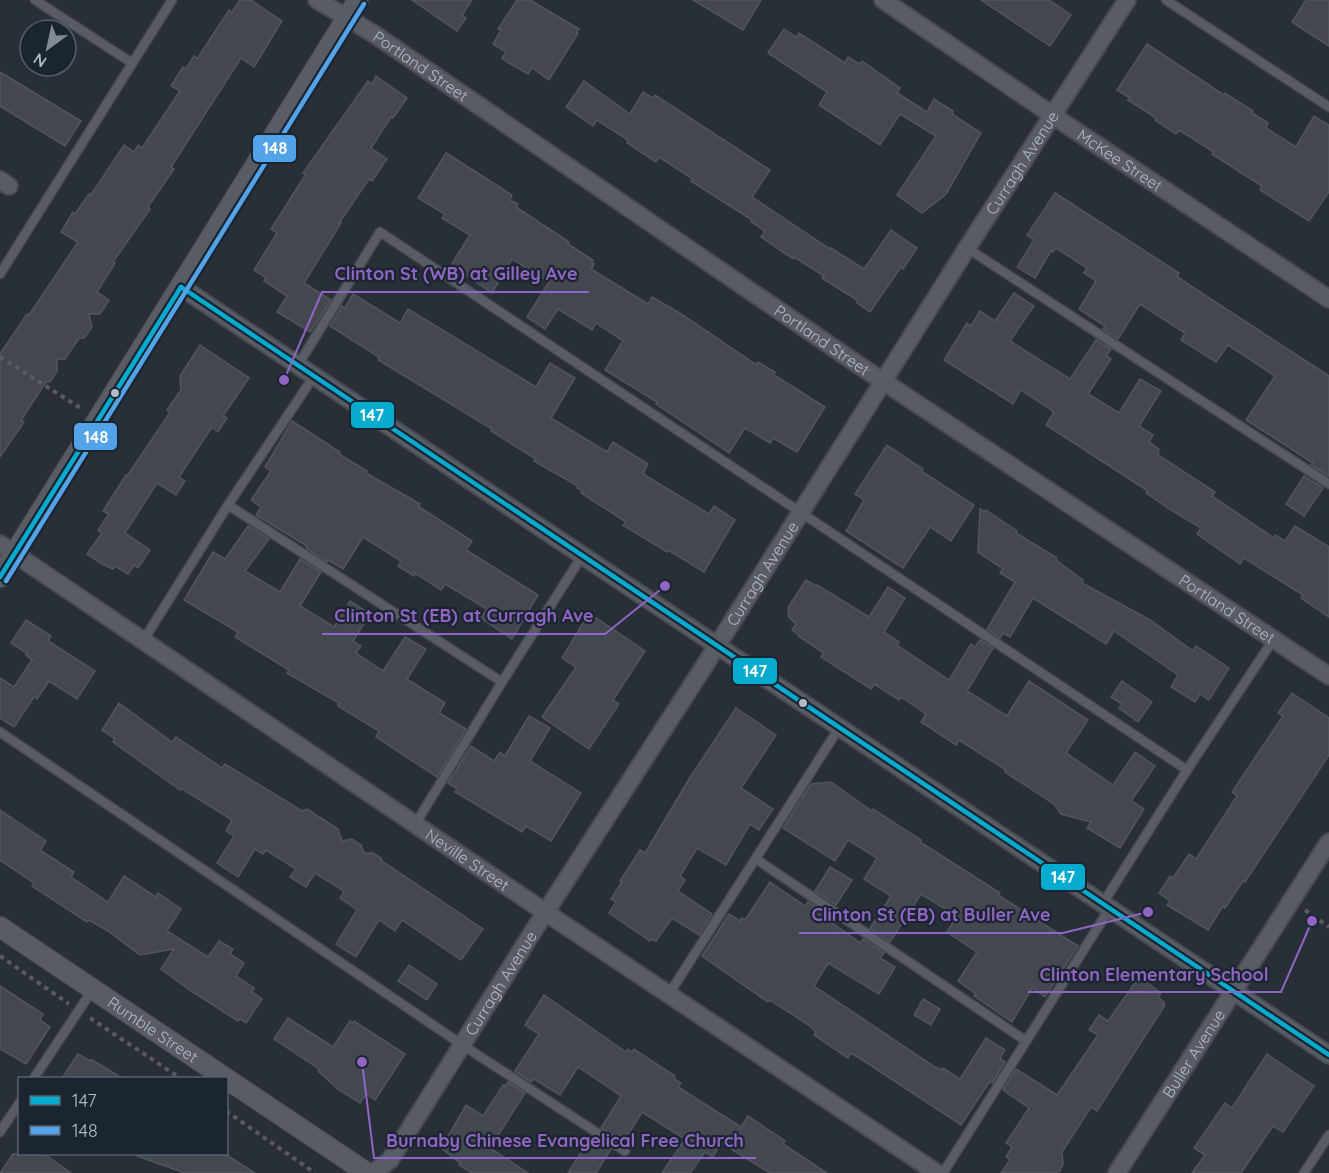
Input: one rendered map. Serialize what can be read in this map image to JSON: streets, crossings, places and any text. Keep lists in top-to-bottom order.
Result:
{
  "streets": {
    "street": [
      "Portland Street",
      "McKee Street",
      "Curragh Avenue",
      "Neville Street",
      "Rumble Street",
      "Buller Avenue"
    ]
  },
  "crossings": [
    ["Portland Street", "Curragh Avenue"],
    ["McKee Street", "Curragh Avenue"],
    ["Curragh Avenue", "Neville Street"]
  ],
  "places": [
    "Clinton St (WB) at Gilley Ave",
    "Clinton St (EB) at Curragh Ave",
    "Clinton St (EB) at Buller Ave",
    "Clinton Elementary School",
    "Burnaby Chinese Evangelical Free Church"
  ],
  "lines": ["transit line 148", "transit line 147"],
  "legend": ["147", "148"],
  "north": "bottom left"
}
